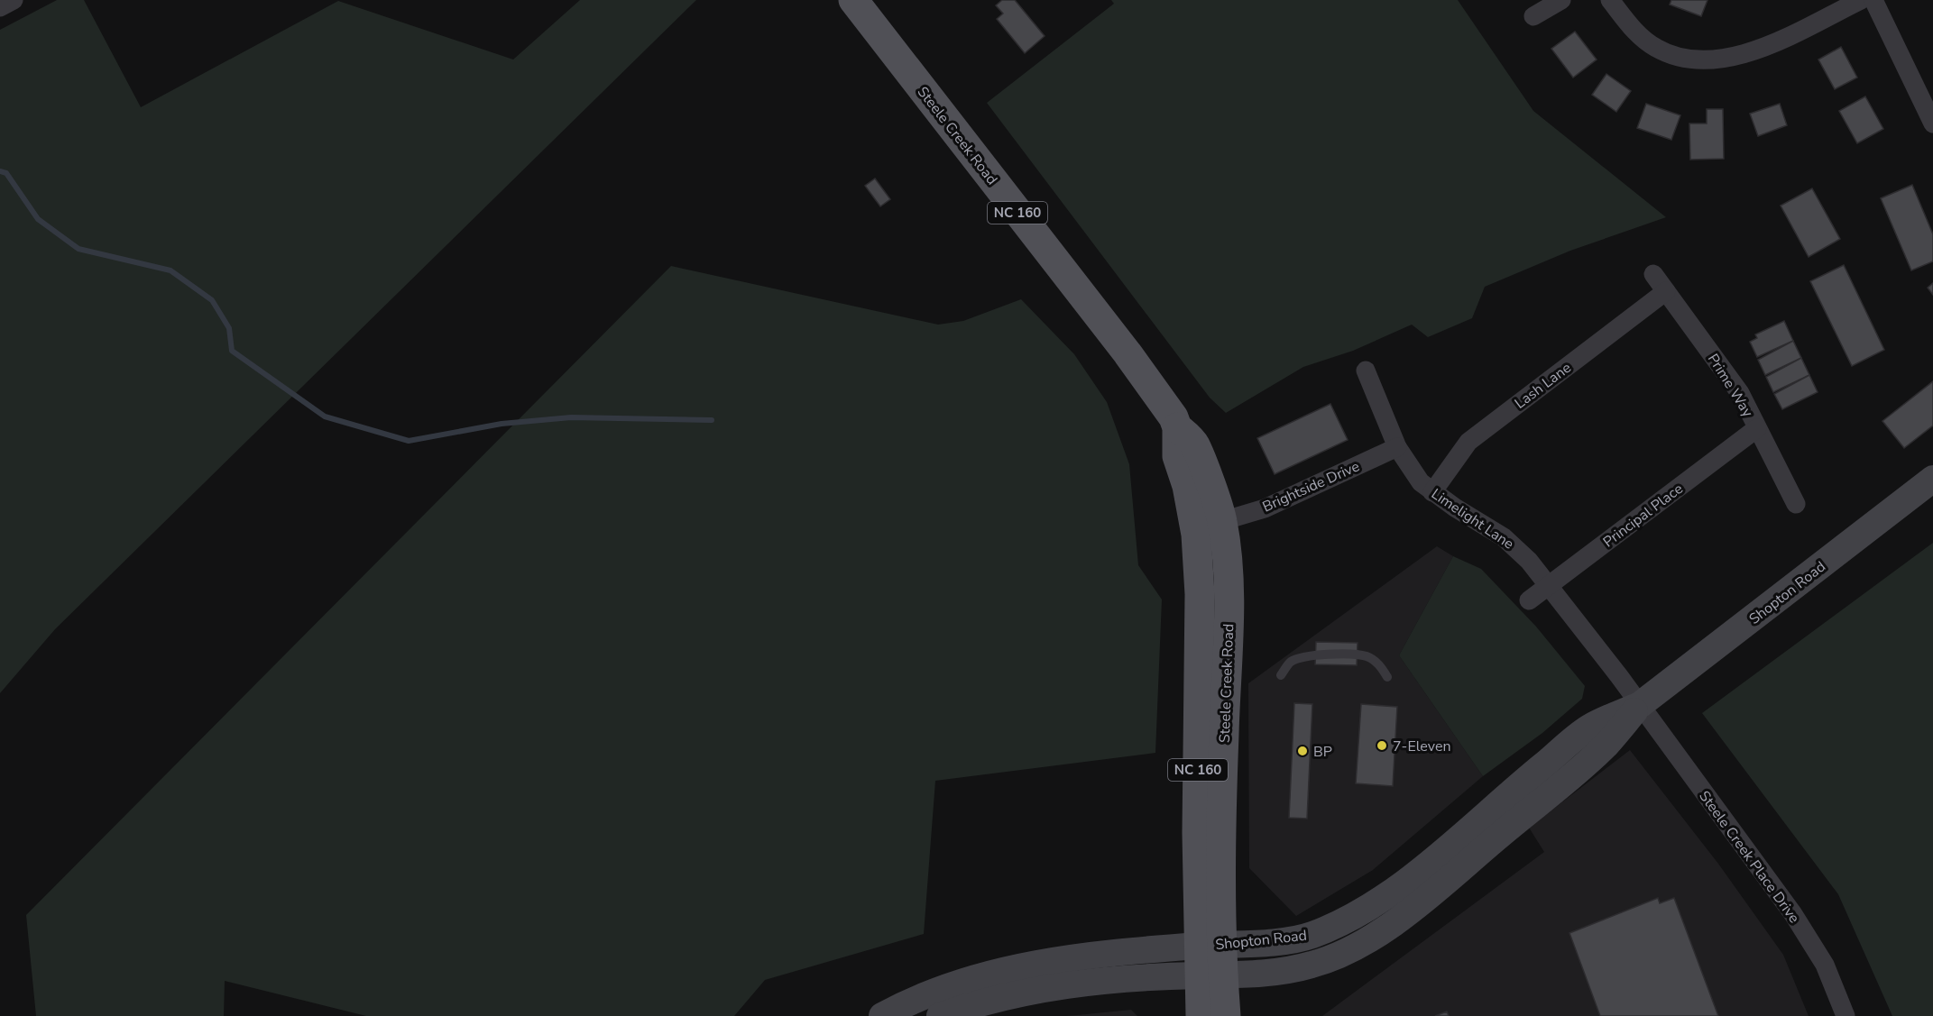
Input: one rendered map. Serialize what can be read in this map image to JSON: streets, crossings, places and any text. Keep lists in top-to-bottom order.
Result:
{
  "streets": {
    "main road": ["Steele Creek Road", "NC 160"],
    "street": [
      "Lash Lane",
      "Prime Way",
      "Brightside Drive",
      "Principal Place",
      "Limelight Lane",
      "Shopton Road",
      "Steele Creek Place Drive"
    ]
  },
  "crossings": [
    ["Steele Creek Road", "Brightside Drive"],
    ["Steele Creek Road", "Shopton Road"],
    ["Lash Lane", "Prime Way"],
    ["Lash Lane", "Limelight Lane"],
    ["Prime Way", "Principal Place"],
    ["Brightside Drive", "Limelight Lane"],
    ["Principal Place", "Limelight Lane"],
    ["Limelight Lane", "Shopton Road"],
    ["Limelight Lane", "Steele Creek Place Drive"],
    ["Shopton Road", "Steele Creek Place Drive"]
  ],
  "places": ["7-Eleven", "BP"]
}
